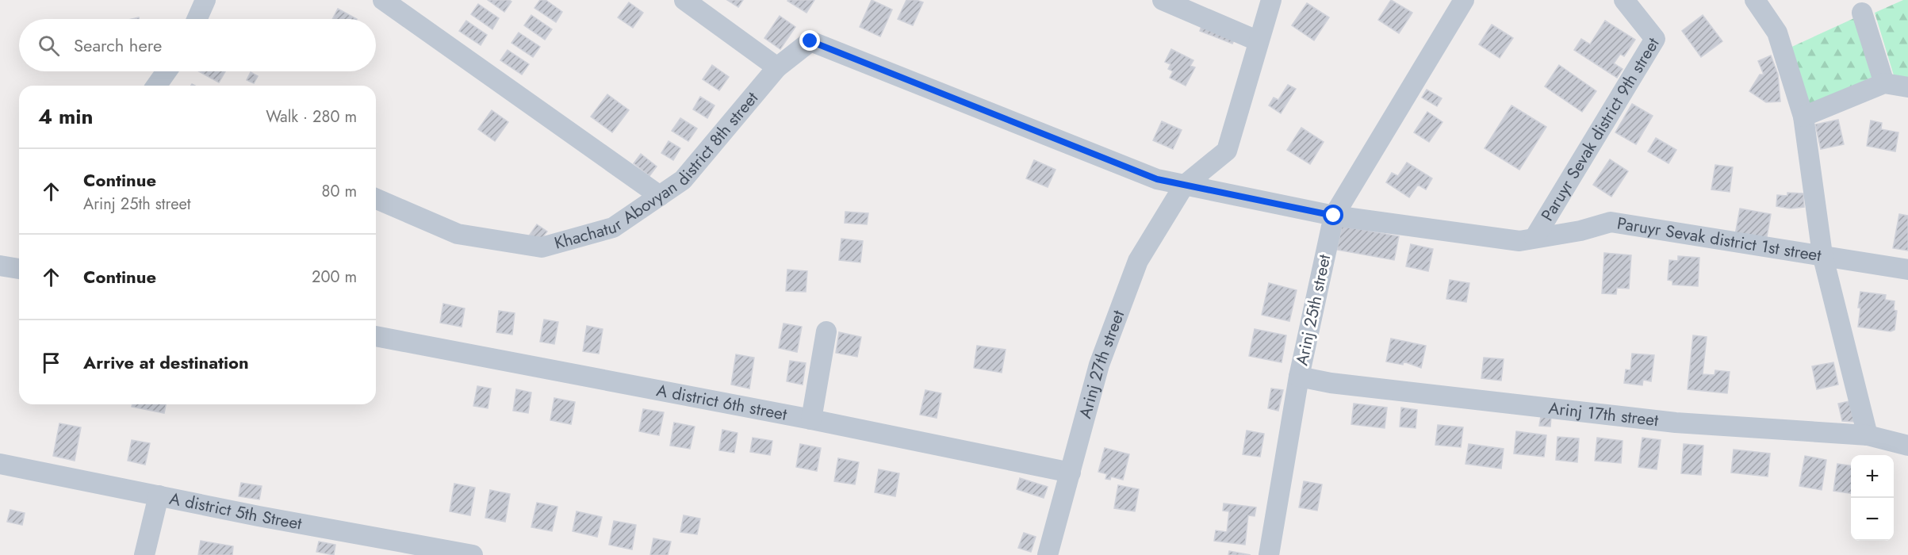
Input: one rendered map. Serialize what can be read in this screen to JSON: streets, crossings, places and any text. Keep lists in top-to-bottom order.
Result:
{
  "streets": {
    "street": [
      "Paruyr Sevak district 9th street",
      "Khachatur Abovyan district 8th street",
      "Paruyr Sevak district 1st street",
      "Arinj 25th street",
      "Arinj 27th street",
      "A district 6th street",
      "Arinj 17th street",
      "A district 5th Street"
    ]
  },
  "crossings": [
    ["Paruyr Sevak district 9th street", "Paruyr Sevak district 1st street"],
    ["Khachatur Abovyan district 8th street", "Arinj 27th street"],
    ["Paruyr Sevak district 1st street", "Arinj 25th street"],
    ["Arinj 25th street", "Arinj 17th street"],
    ["Arinj 27th street", "A district 6th street"]
  ],
  "page": {
    "search": "Search here",
    "heading": ["4 min", "Walk · 280 m"],
    "list": [
      ["Continue", "Arinj 25th street", "80 m"],
      ["Continue", "200 m"],
      "Arrive at destination"
    ],
    "map_buttons": ["+", "−"]
  }
}
